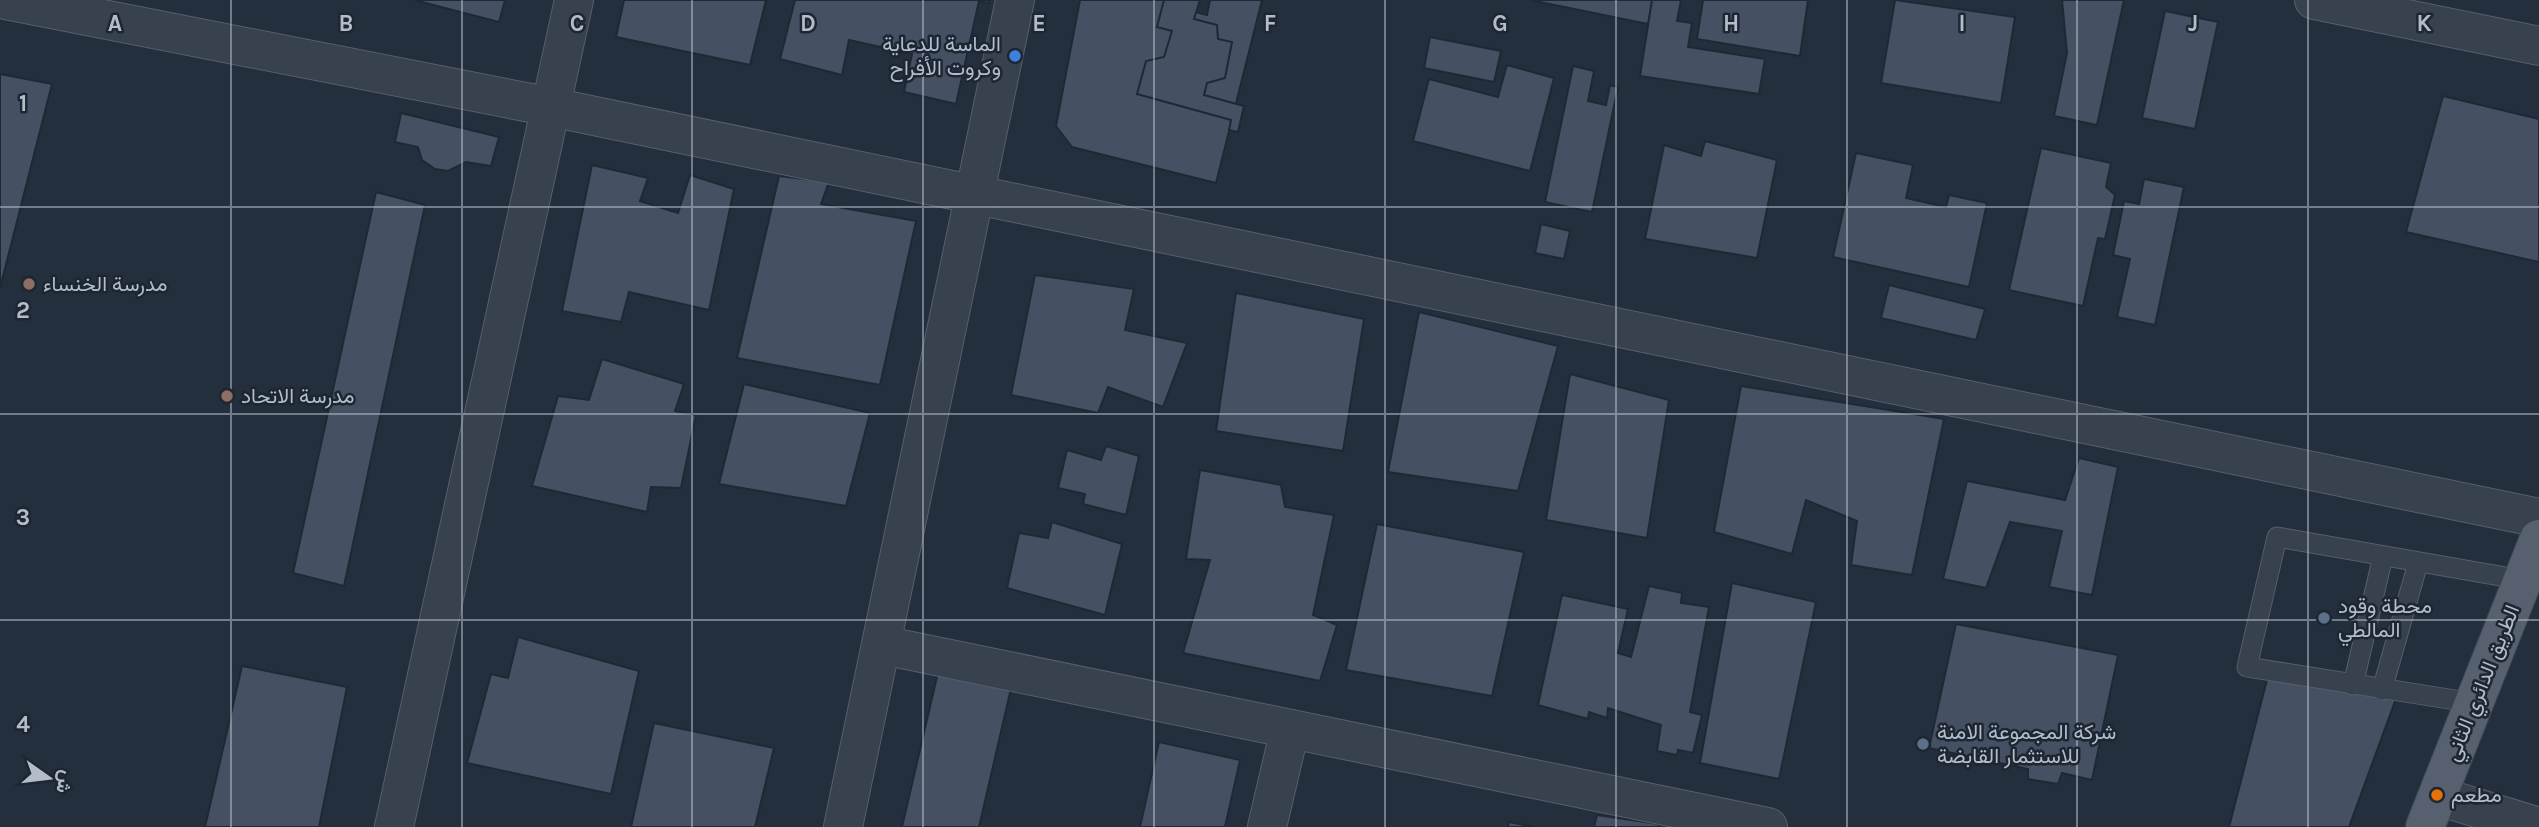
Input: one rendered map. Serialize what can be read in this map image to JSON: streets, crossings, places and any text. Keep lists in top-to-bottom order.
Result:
{
  "streets": {
    "main road": ["الطريق الدائري الثاني"]
  },
  "places": [
    "الماسة للدعاية وكروت الأفراح",
    "مدرسة الخنساء",
    "مدرسة الاتحاد",
    "محطة وقود المالطي",
    "شركة المجموعة الامنة للاستثمار القابضة",
    "مطعم"
  ],
  "north": "right",
  "grid": {
    "columns": [
      "A",
      "B",
      "C",
      "D",
      "E",
      "F",
      "G",
      "H",
      "I",
      "J",
      "K"
    ],
    "rows": [
      "1",
      "2",
      "3",
      "4"
    ]
  }
}
